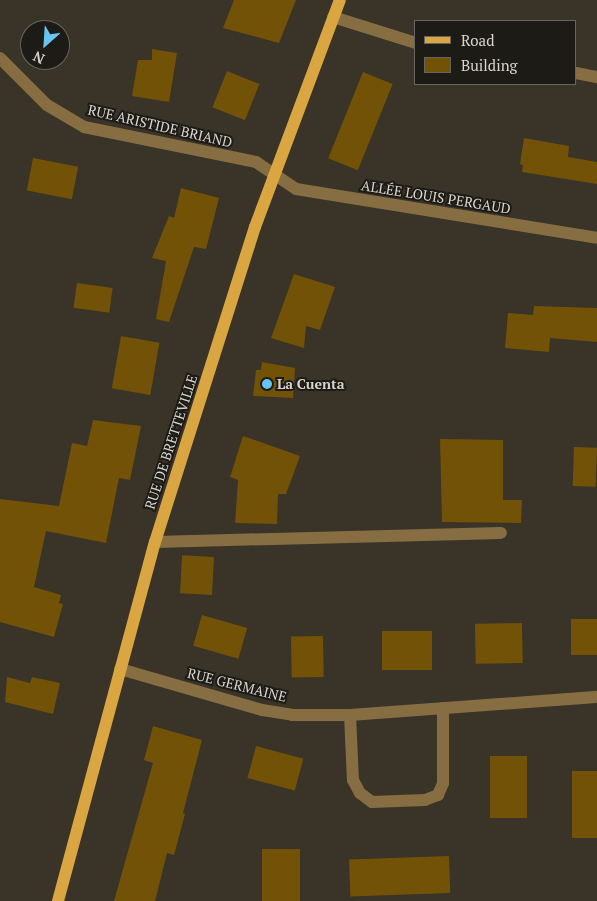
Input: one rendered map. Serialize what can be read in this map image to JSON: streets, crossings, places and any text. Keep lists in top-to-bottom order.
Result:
{
  "streets": {
    "main road": ["RUE DE BRETTEVILLE"],
    "street": ["RUE ARISTIDE BRIAND", "ALLÉE LOUIS PERGAUD", "RUE GERMAINE"]
  },
  "crossings": [
    ["RUE ARISTIDE BRIAND", "ALLÉE LOUIS PERGAUD"],
    ["RUE ARISTIDE BRIAND", "RUE DE BRETTEVILLE"],
    ["ALLÉE LOUIS PERGAUD", "RUE DE BRETTEVILLE"],
    ["RUE DE BRETTEVILLE", "RUE GERMAINE"]
  ],
  "places": ["La Cuenta"],
  "legend": ["Road", "Building"],
  "north": "bottom left"
}
